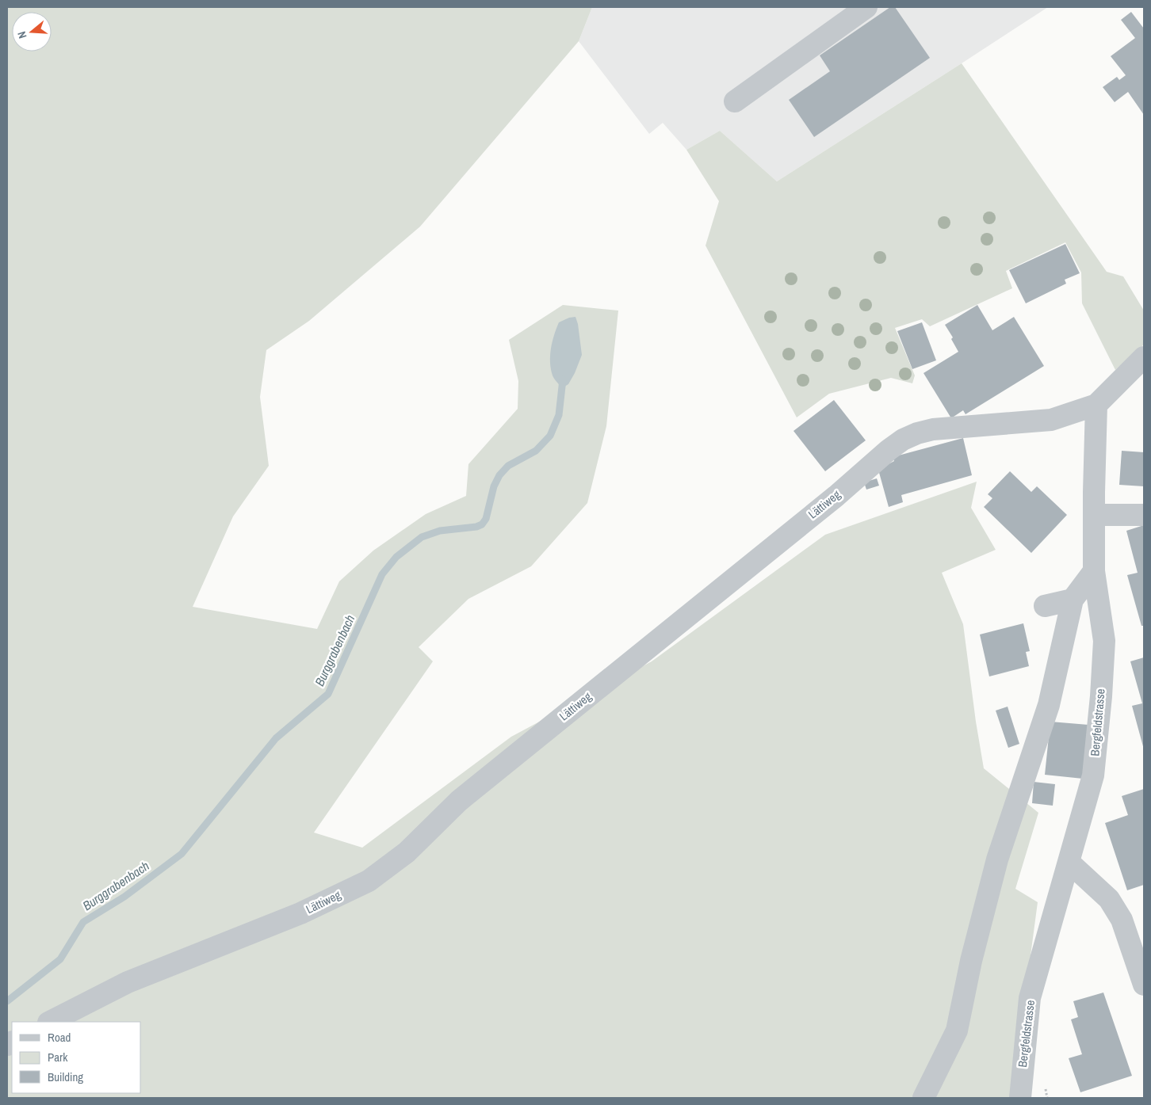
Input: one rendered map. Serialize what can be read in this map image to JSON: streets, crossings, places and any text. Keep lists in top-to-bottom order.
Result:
{
  "streets": {
    "street": ["Lättiweg", "Bergfeldstrasse"]
  },
  "crossings": [
    ["Lättiweg", "Bergfeldstrasse"]
  ],
  "water": ["Burggrabenbach"],
  "legend": ["Road", "Park", "Building"],
  "north": "left"
}
